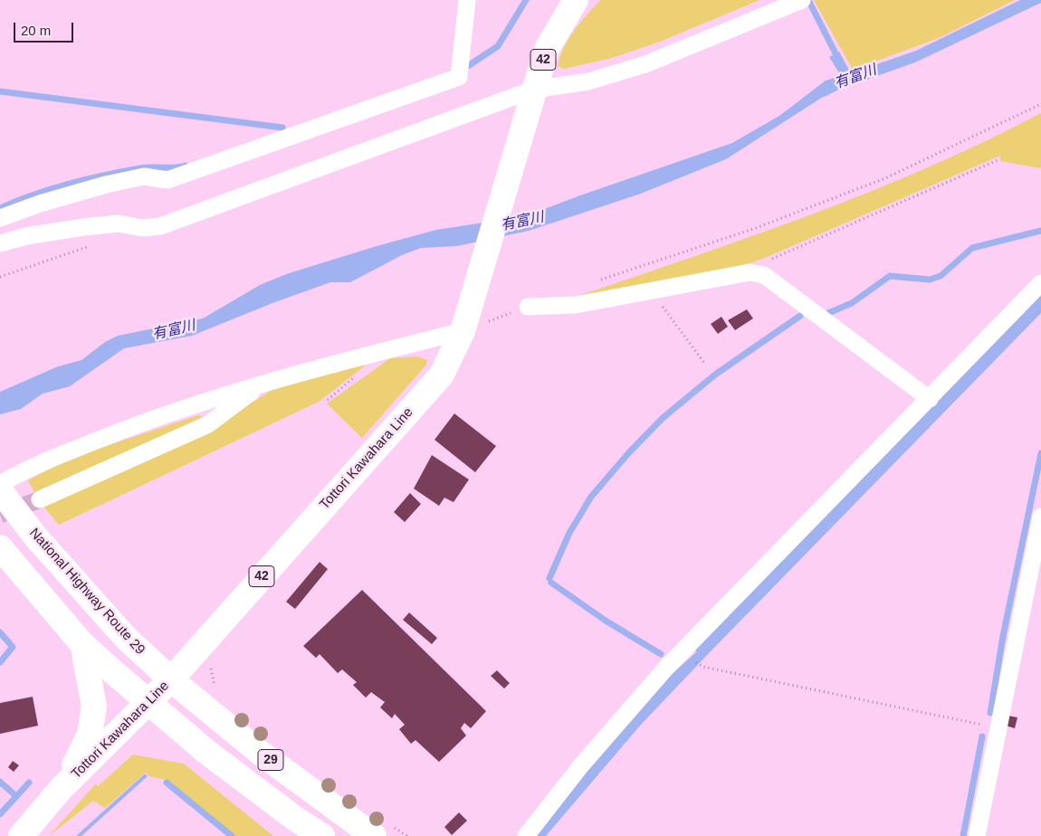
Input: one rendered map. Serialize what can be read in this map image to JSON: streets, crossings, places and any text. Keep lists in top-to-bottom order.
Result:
{
  "streets": {
    "main road": [
      "42",
      "Tottori Kawahara Line",
      "National Highway Route 29",
      "29"
    ]
  },
  "crossings": [
    ["Tottori Kawahara Line", "National Highway Route 29"],
    ["Tottori Kawahara Line", "29"]
  ],
  "water": ["有富川"],
  "scale_bar": "20 m"
}
